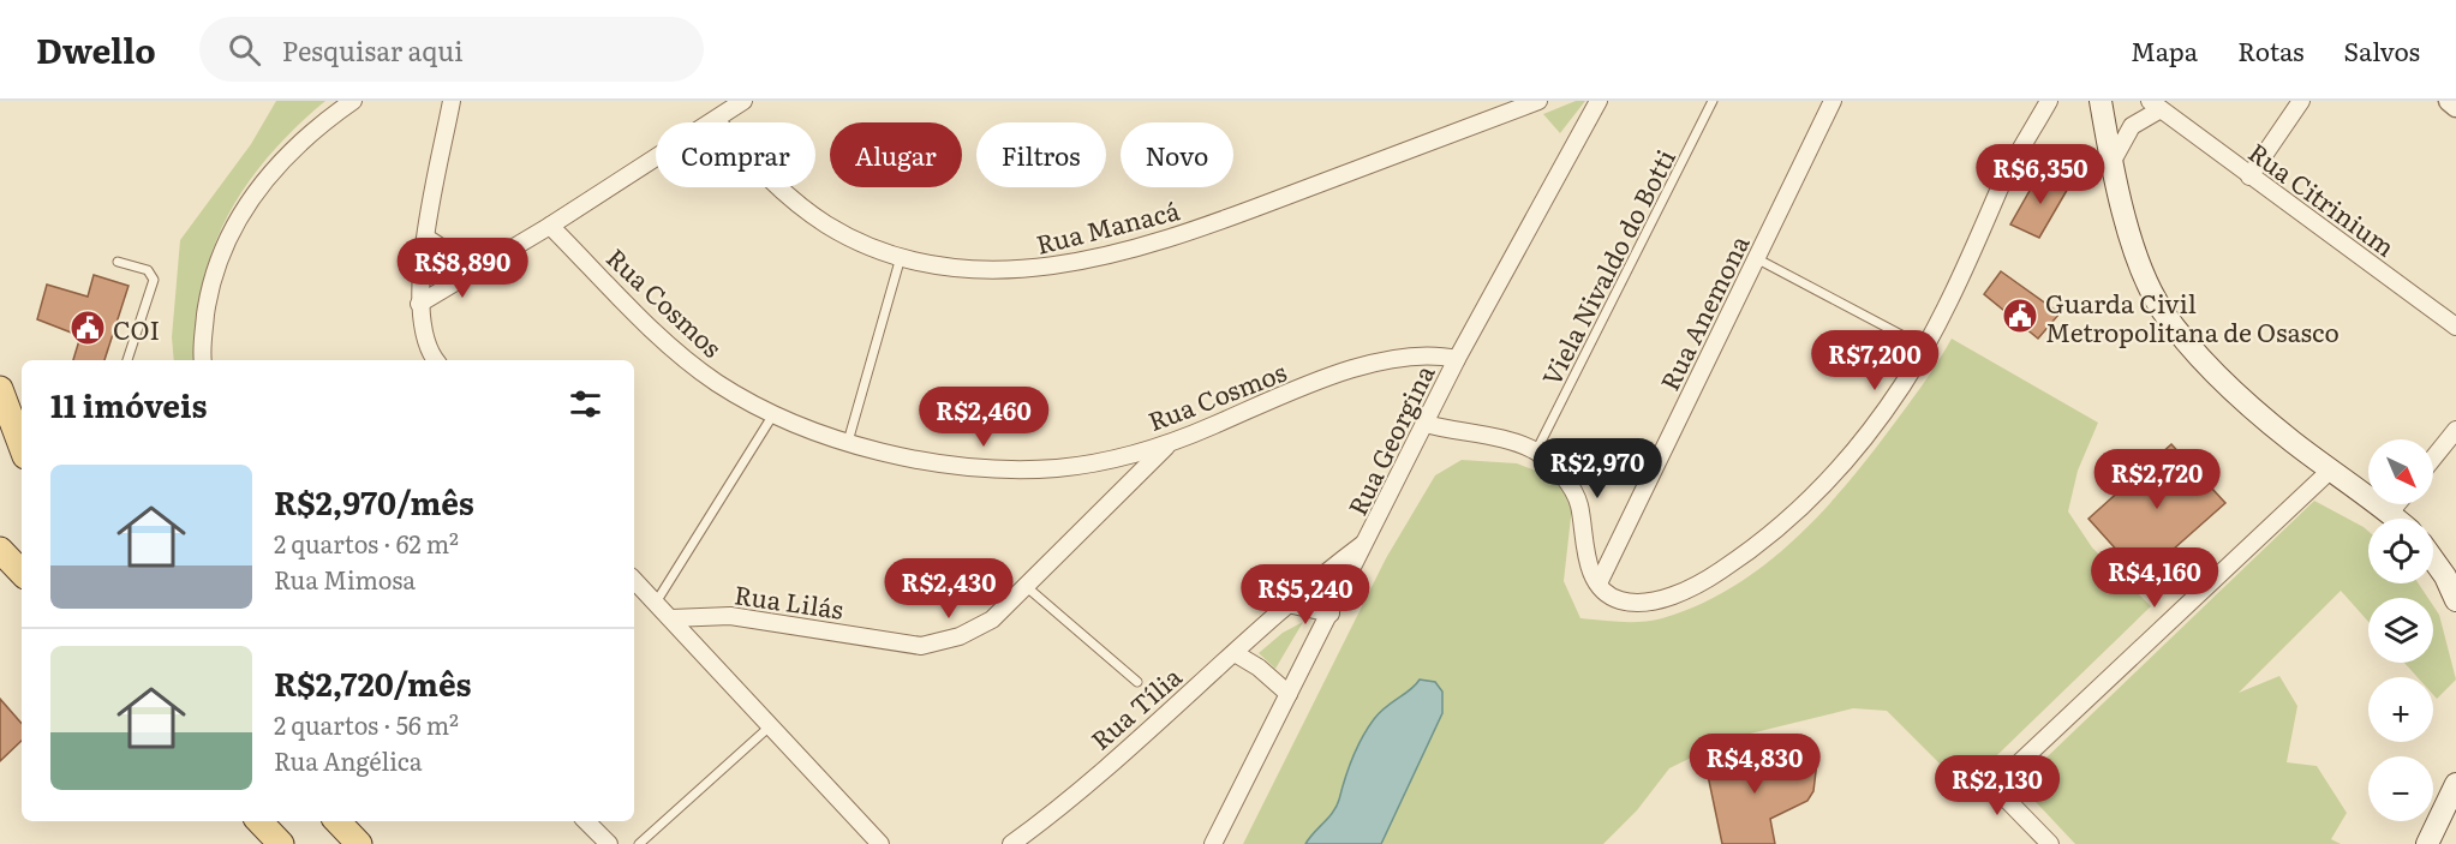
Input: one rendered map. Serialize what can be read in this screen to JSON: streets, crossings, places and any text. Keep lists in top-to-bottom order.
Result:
{
  "streets": {
    "street": [
      "Rua Citrinium",
      "Rua Manacá",
      "Rua Cosmos",
      "Rua Anemona",
      "Rua Georgina",
      "Rua Lilás",
      "Rua Tília"
    ],
    "lane": ["Viela Nivaldo do Botti"]
  },
  "crossings": [
    ["Rua Cosmos", "Rua Georgina"],
    ["Rua Cosmos", "Rua Lilás"],
    ["Rua Georgina", "Rua Tília"]
  ],
  "places": {
    "public building": ["Guarda Civil Metropolitana de Osasco", "COI"]
  },
  "north": "bottom right",
  "page": {
    "header": "Dwello",
    "search": "Pesquisar aqui",
    "nav": ["Mapa", "Rotas", "Salvos"],
    "chip": [
      "Comprar",
      "Alugar",
      "Filtros",
      "Novo"
    ],
    "price": [
      "R$6,350",
      "R$8,890",
      "R$7,200",
      "R$2,460",
      "R$2,970",
      "R$2,720",
      "R$4,160",
      "R$2,430",
      "R$5,240",
      "R$4,830",
      "R$2,130"
    ],
    "heading": "11 imóveis",
    "map_buttons": ["+", "−"],
    "list": [
      {
        "name": "R$2,970/mês",
        "note": "2 quartos · 62 m² · Rua Mimosa"
      },
      {
        "name": "R$2,720/mês",
        "note": "2 quartos · 56 m² · Rua Angélica"
      }
    ]
  }
}
